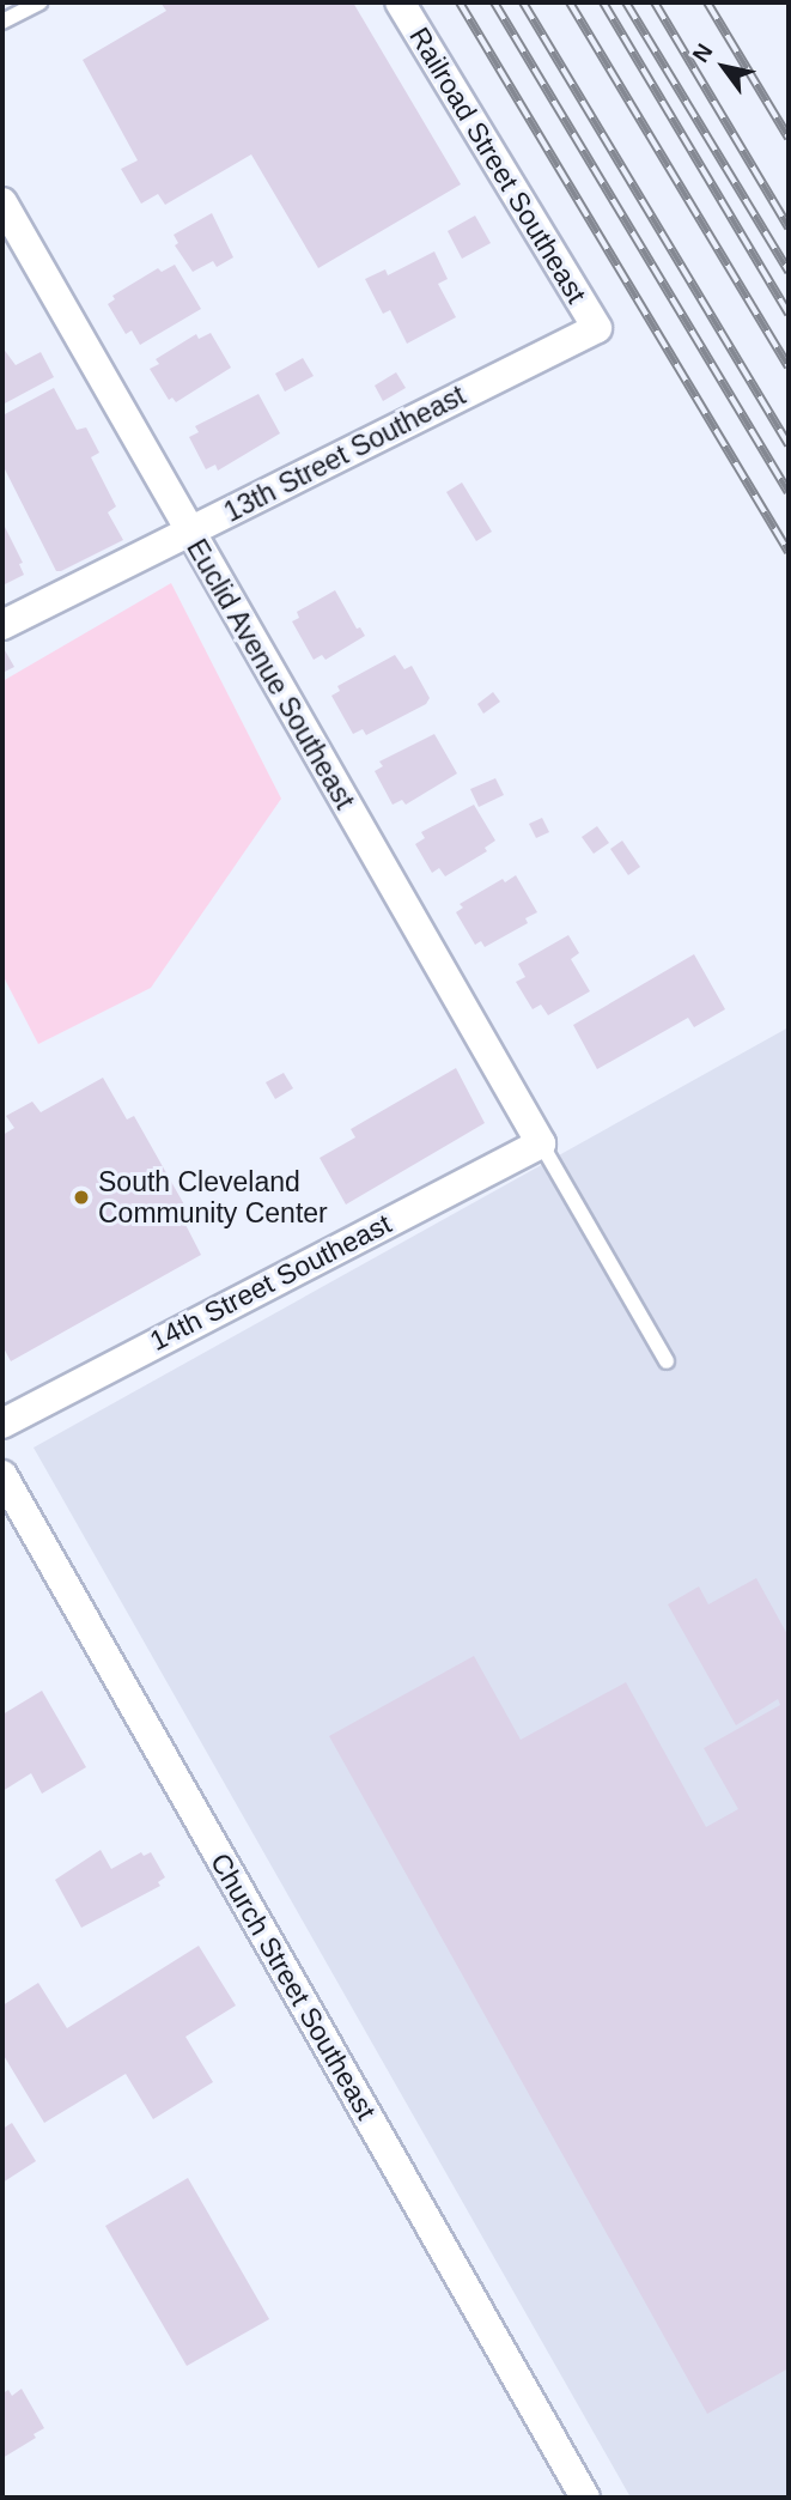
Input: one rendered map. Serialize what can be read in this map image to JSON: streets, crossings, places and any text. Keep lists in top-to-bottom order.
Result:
{
  "streets": {
    "street": [
      "Railroad Street Southeast",
      "13th Street Southeast",
      "Euclid Avenue Southeast",
      "14th Street Southeast",
      "Church Street Southeast"
    ]
  },
  "crossings": [
    ["Railroad Street Southeast", "13th Street Southeast"],
    ["13th Street Southeast", "Euclid Avenue Southeast"],
    ["Euclid Avenue Southeast", "14th Street Southeast"]
  ],
  "places": ["South Cleveland Community Center"],
  "north": "top left"
}
